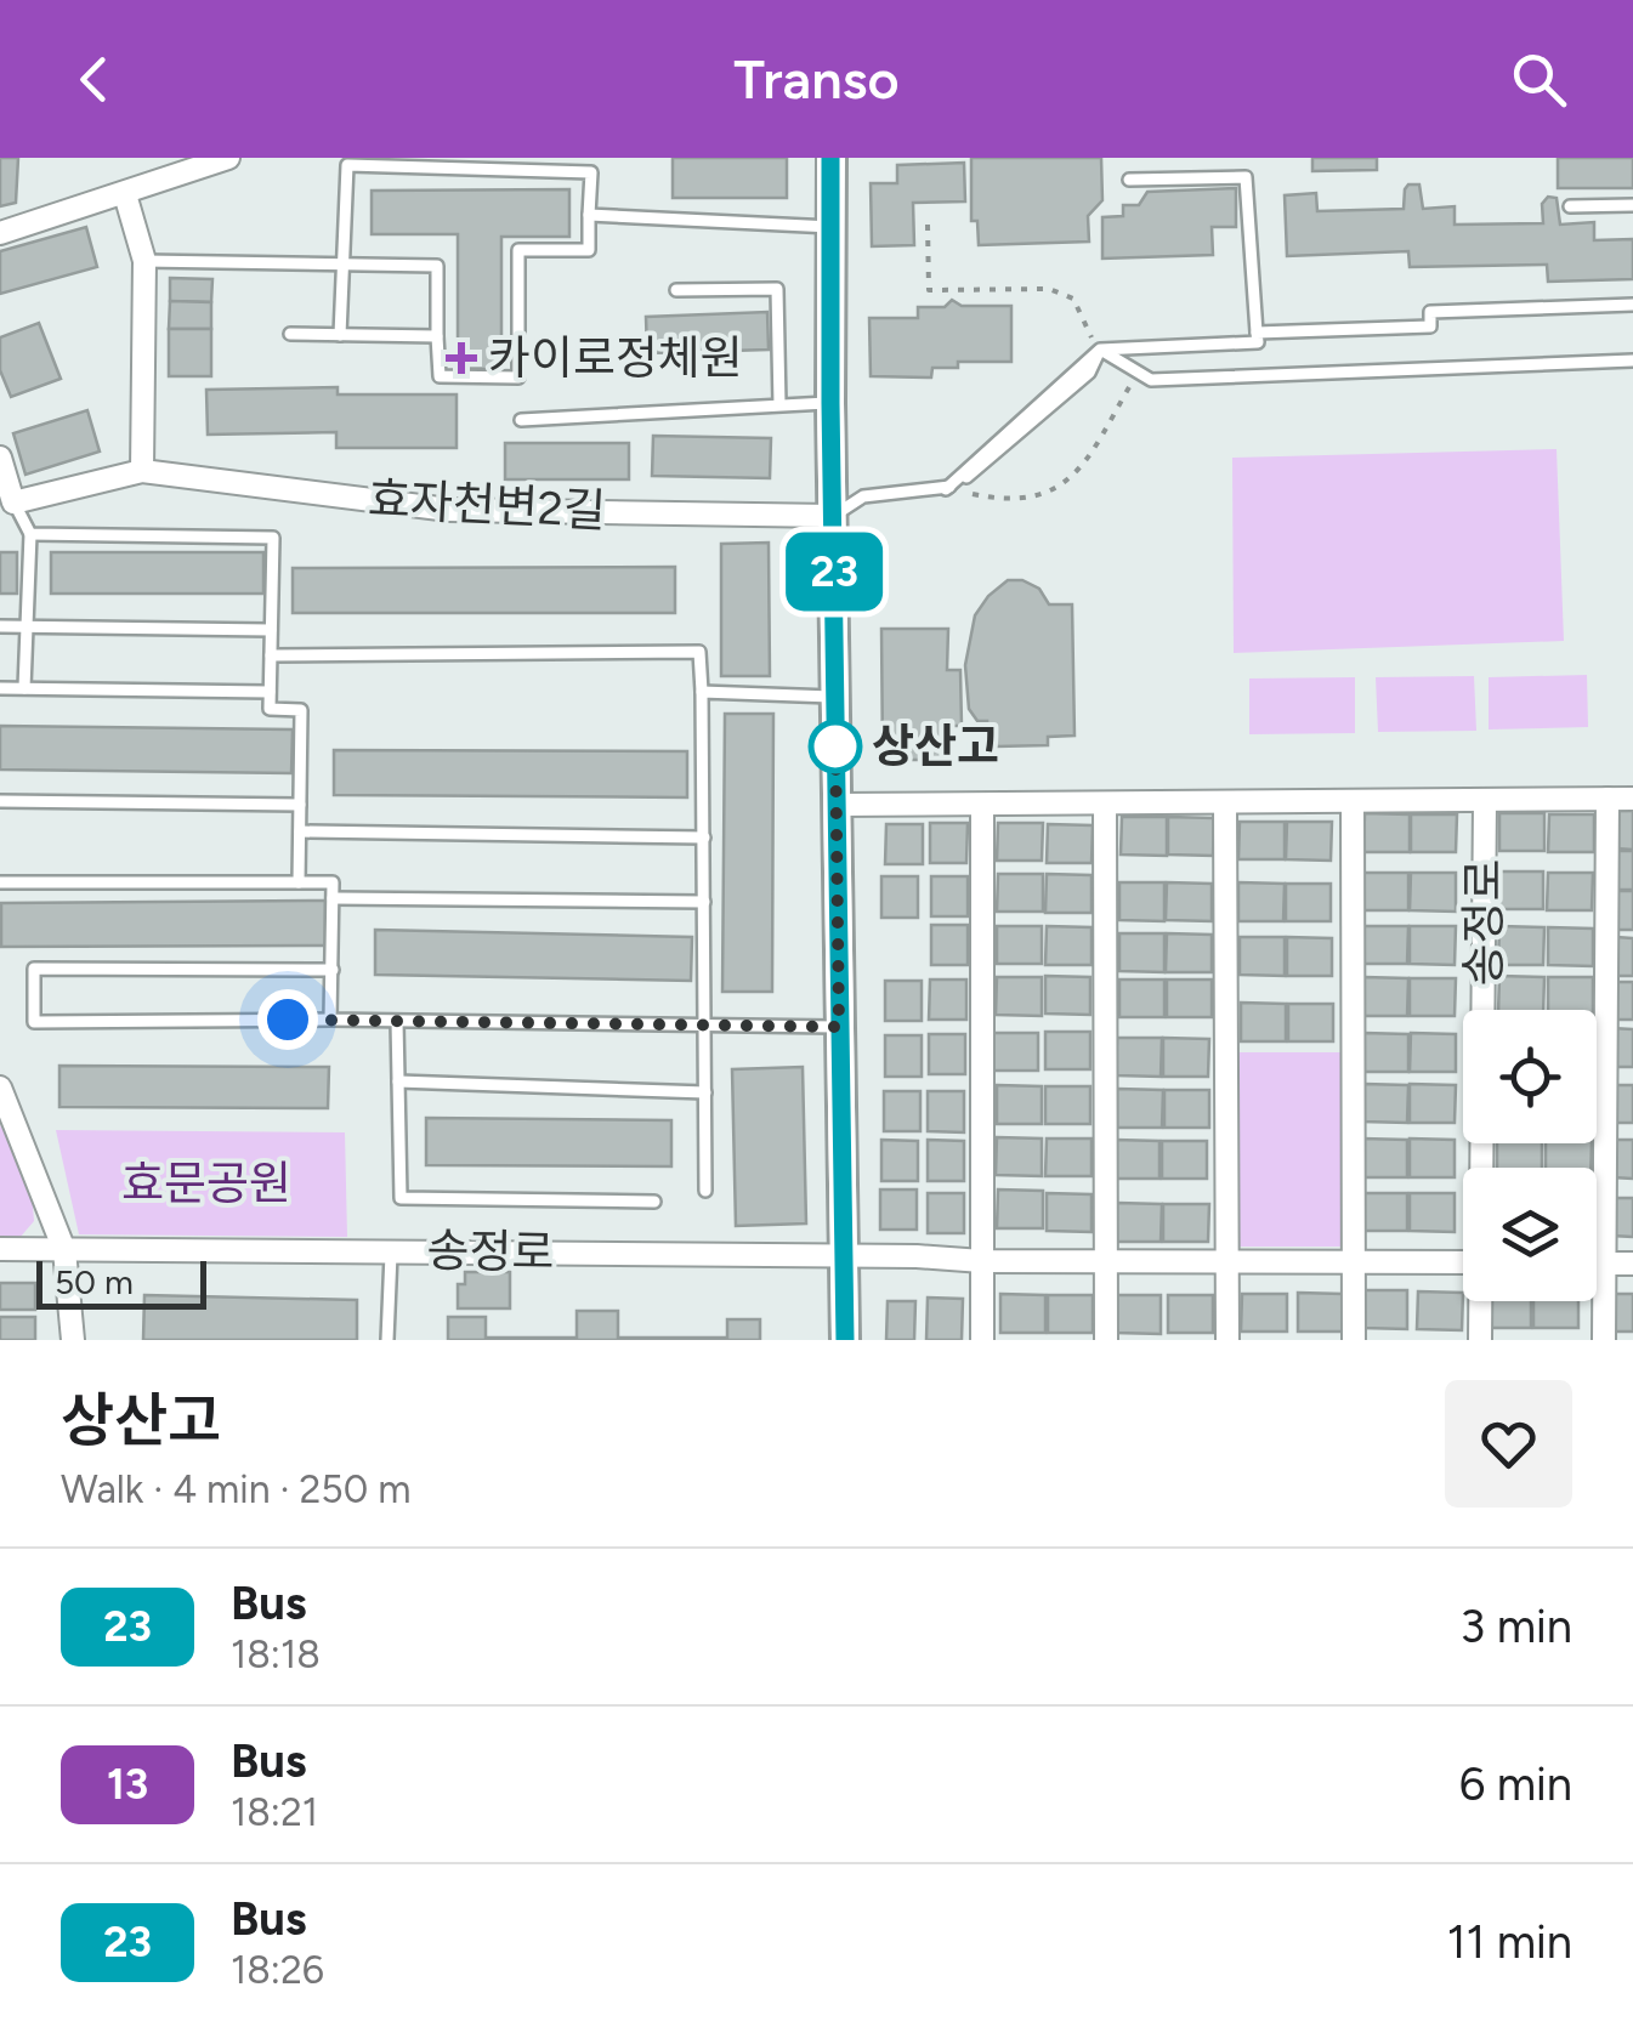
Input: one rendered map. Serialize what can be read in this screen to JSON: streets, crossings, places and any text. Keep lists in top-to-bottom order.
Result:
{
  "streets": {
    "street": ["효자천변2길", "송정로"]
  },
  "parks": ["효문공원"],
  "places": {
    "health": ["카이로정체원"],
    "other": ["상산고"]
  },
  "lines": ["bus line 23"],
  "scale_bar": "50 m",
  "page": {
    "header": "Transo",
    "on_map": "23",
    "scale": "50 m",
    "heading": ["상산고", "Walk · 4 min · 250 m"],
    "list": [
      {
        "mark": "23",
        "name": "Bus",
        "note": "18:18",
        "value": "3 min"
      },
      {
        "mark": "13",
        "name": "Bus",
        "note": "18:21",
        "value": "6 min"
      },
      {
        "mark": "23",
        "name": "Bus",
        "note": "18:26",
        "value": "11 min"
      }
    ]
  }
}
